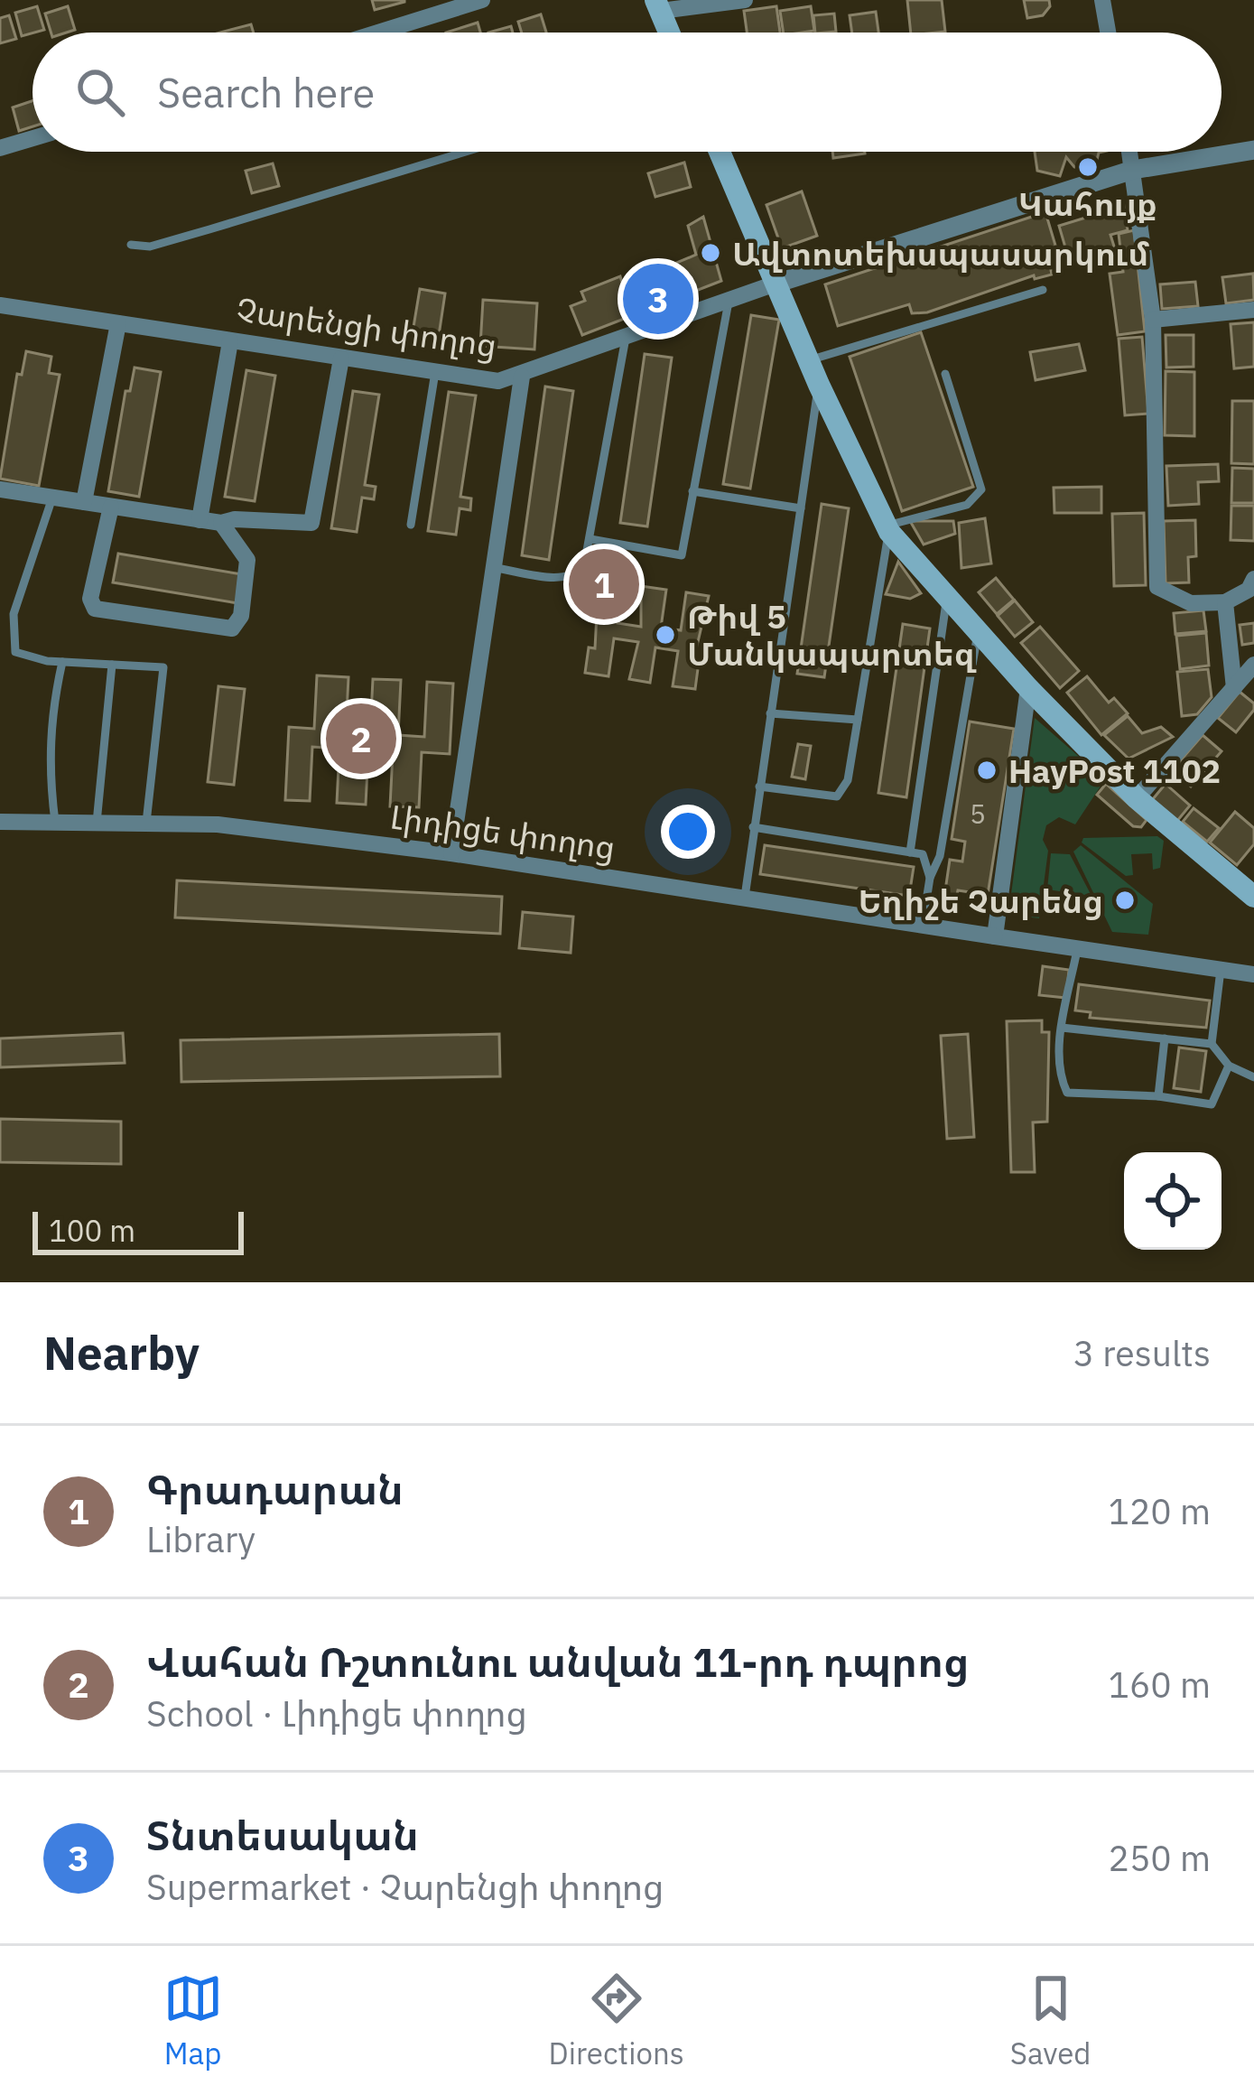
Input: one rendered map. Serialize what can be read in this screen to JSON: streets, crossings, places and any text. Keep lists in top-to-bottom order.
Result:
{
  "streets": {
    "street": ["Չարենցի փողոց", "Լիդիցե փողոց"]
  },
  "places": [
    "Կահույք",
    "Ավտոտեխսպասարկում",
    "Թիվ 5 Մանկապարտեզ",
    "HayPost 1102",
    "Եղիշե Չարենց"
  ],
  "house_numbers": ["5"],
  "scale_bar": "100 m",
  "page": {
    "search": "Search here",
    "pins": ["3", "1", "2"],
    "scale": "100 m",
    "heading": ["Nearby", "3 results"],
    "list": [
      {
        "mark": "1",
        "name": "Գրադարան",
        "note": "Library",
        "value": "120 m"
      },
      {
        "mark": "2",
        "name": "Վահան Ռշտունու անվան 11-րդ դպրոց",
        "note": "School · Լիդիցե փողոց",
        "value": "160 m"
      },
      {
        "mark": "3",
        "name": "Տնտեսական",
        "note": "Supermarket · Չարենցի փողոց",
        "value": "250 m"
      }
    ],
    "nav": ["Map", "Directions", "Saved"]
  }
}
